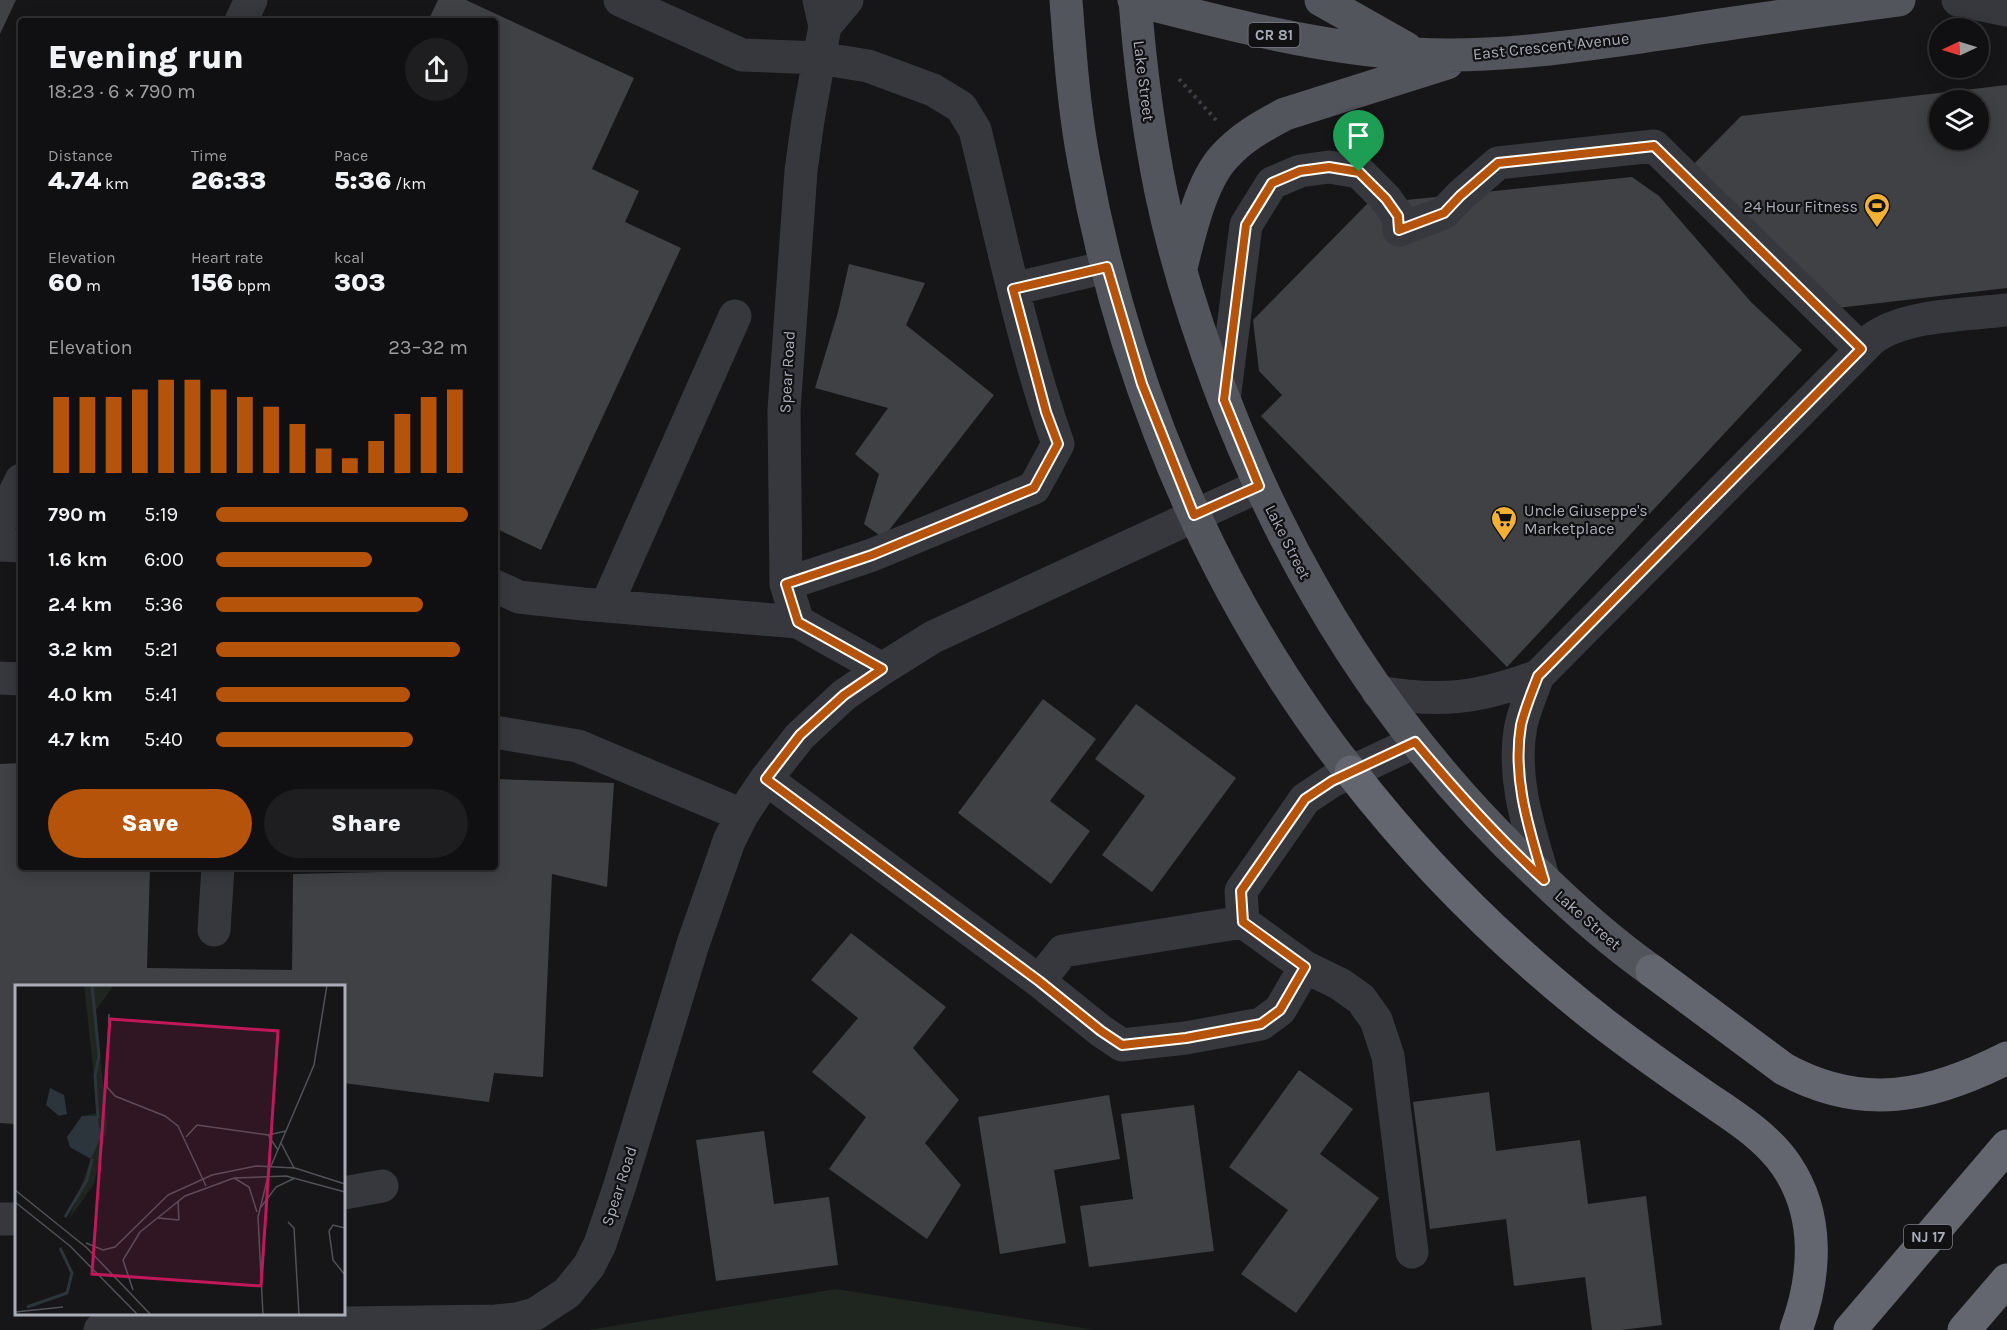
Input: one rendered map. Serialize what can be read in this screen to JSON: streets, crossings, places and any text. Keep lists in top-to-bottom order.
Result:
{
  "streets": {
    "highway": ["NJ 17"],
    "main road": ["CR 81", "East Crescent Avenue", "Lake Street"],
    "street": ["Spear Road"]
  },
  "crossings": [
    ["East Crescent Avenue", "Lake Street"],
    ["Lake Street", "Spear Road"]
  ],
  "places": {
    "sports": ["24 Hour Fitness"],
    "supermarket": ["Uncle Giuseppe's Marketplace"]
  },
  "north": "left",
  "page": {
    "heading": ["Evening run", "18:23 · 6 × 790 m"],
    "stats": [
      ["Distance", "4.74 km"],
      ["Time", "26:33"],
      ["Pace", "5:36 /km"],
      ["Elevation", "60 m"],
      ["Heart rate", "156 bpm"],
      ["kcal", "303"]
    ],
    "chart": ["Elevation", "23–32 m"],
    "list": [
      {
        "name": "790 m",
        "note": "5:19"
      },
      {
        "name": "1.6 km",
        "note": "6:00"
      },
      {
        "name": "2.4 km",
        "note": "5:36"
      },
      {
        "name": "3.2 km",
        "note": "5:21"
      },
      {
        "name": "4.0 km",
        "note": "5:41"
      },
      {
        "name": "4.7 km",
        "note": "5:40"
      }
    ],
    "buttons": ["Save", "Share"]
  }
}
